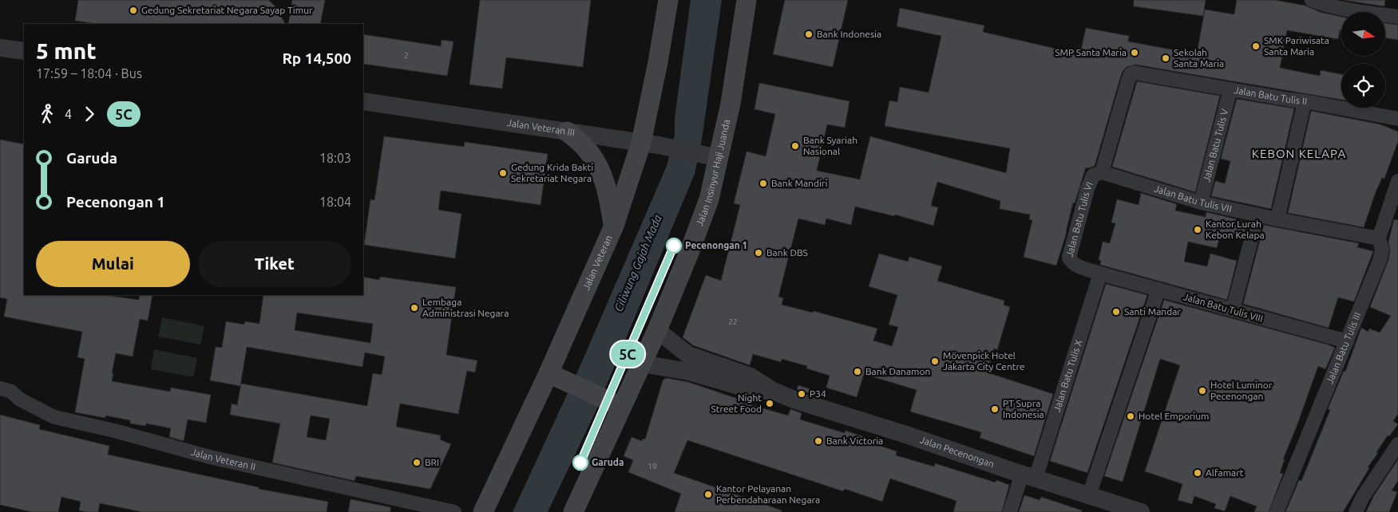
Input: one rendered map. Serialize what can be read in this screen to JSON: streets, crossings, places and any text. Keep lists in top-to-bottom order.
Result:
{
  "streets": {
    "main road": ["Jalan Insinyur Haji Juanda", "Jalan Veteran"],
    "street": [
      "Jalan Batu Tulis II",
      "Jalan Veteran III",
      "Jalan Batu Tulis V",
      "Jalan Batu Tulis VII",
      "Jalan Batu Tulis VI",
      "Jalan Batu Tulis VIII",
      "Jalan Batu Tulis III",
      "Jalan Batu Tulis X",
      "Jalan Pecenongan",
      "Jalan Veteran II"
    ]
  },
  "crossings": [
    ["Jalan Batu Tulis II", "Jalan Batu Tulis V"],
    ["Jalan Batu Tulis II", "Jalan Batu Tulis VI"],
    ["Jalan Veteran III", "Jalan Insinyur Haji Juanda"],
    ["Jalan Veteran III", "Jalan Veteran"],
    ["Jalan Batu Tulis V", "Jalan Batu Tulis VII"],
    ["Jalan Insinyur Haji Juanda", "Jalan Pecenongan"],
    ["Jalan Batu Tulis VII", "Jalan Batu Tulis VI"],
    ["Jalan Batu Tulis VII", "Jalan Batu Tulis III"],
    ["Jalan Batu Tulis VI", "Jalan Batu Tulis VIII"],
    ["Jalan Batu Tulis VI", "Jalan Batu Tulis X"],
    ["Jalan Batu Tulis VIII", "Jalan Batu Tulis III"],
    ["Jalan Batu Tulis VIII", "Jalan Batu Tulis X"],
    ["Jalan Batu Tulis X", "Jalan Pecenongan"]
  ],
  "districts": ["KEBON KELAPA"],
  "water": ["Ciliwung Gajah Mada"],
  "places": [
    "Gedung Sekretariat Negara Sayap Timur",
    "Bank Indonesia",
    "SMK Pariwisata Santa Maria",
    "SMP Santa Maria",
    "Sekolah Santa Maria",
    "Bank Syariah Nasional",
    "Gedung Krida Bakti Sekretariat Negara",
    "Bank Mandiri",
    "Kantor Lurah Kebon Kelapa",
    "Pecenongan 1",
    "Bank DBS",
    "Lembaga Administrasi Negara",
    "Santi Mandar",
    "Mövenpick Hotel Jakarta City Centre",
    "Bank Danamon",
    "Hotel Luminor Pecenongan",
    "P34",
    "Night Street Food",
    "PT Supra Indonesia",
    "Hotel Emporium",
    "Bank Victoria",
    "BRI",
    "Garuda",
    "Alfamart",
    "Kantor Pelayanan Perbendaharaan Negara"
  ],
  "lines": ["bus line 5C"],
  "house_numbers": ["2", "22", "19"],
  "north": "right",
  "page": {
    "on_map": "5C",
    "heading": ["5 mnt", "17:59 – 18:04 · Bus", "Rp 14,500"],
    "legs": ["4", "5C"],
    "list": [
      {
        "name": "Garuda",
        "value": "18:03"
      },
      {
        "name": "Pecenongan 1",
        "value": "18:04"
      }
    ],
    "buttons": ["Mulai", "Tiket"]
  }
}
